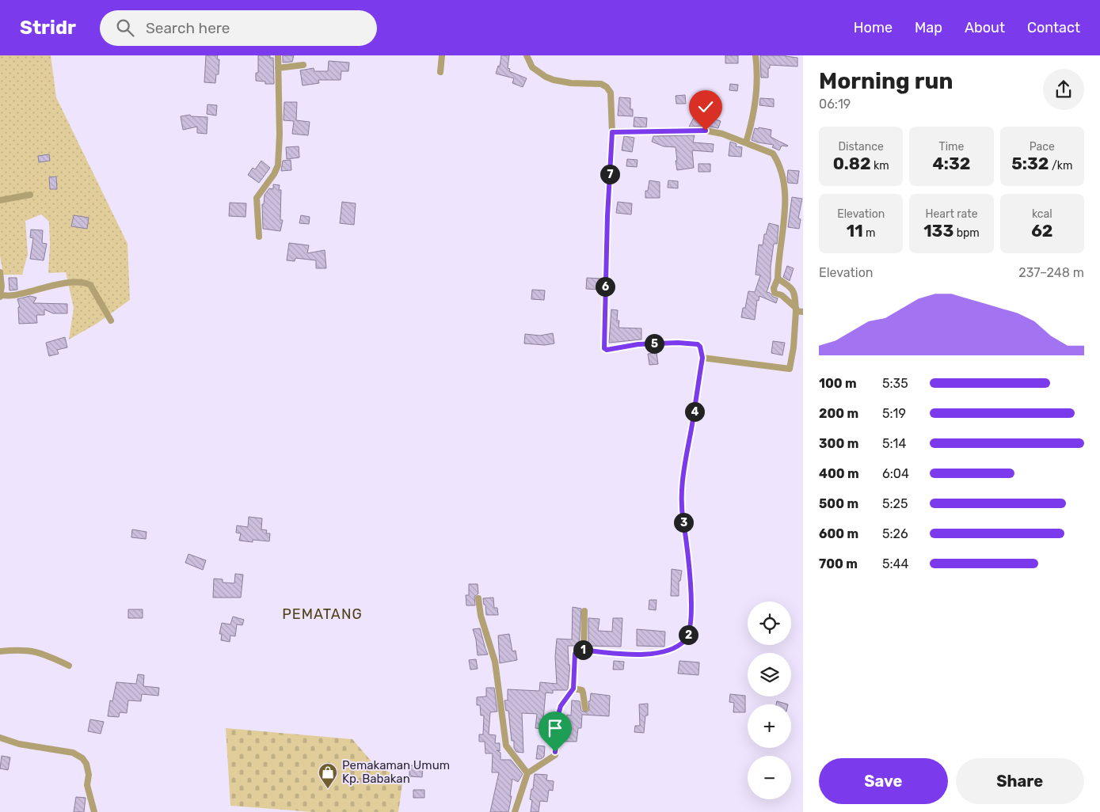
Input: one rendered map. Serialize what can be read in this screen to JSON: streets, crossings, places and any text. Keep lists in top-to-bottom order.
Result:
{
  "districts": ["PEMATANG"],
  "places": {
    "shop": ["Pemakaman Umum Kp. Babakan"]
  },
  "page": {
    "header": "Stridr",
    "search": "Search here",
    "nav": [
      "Home",
      "Map",
      "About",
      "Contact"
    ],
    "heading": ["Morning run", "06:19"],
    "stats": [
      ["Distance", "0.82 km"],
      ["Time", "4:32"],
      ["Pace", "5:32 /km"],
      ["Elevation", "11 m"],
      ["Heart rate", "133 bpm"],
      ["kcal", "62"]
    ],
    "pins": [
      "7",
      "6",
      "5",
      "4",
      "3",
      "2",
      "1"
    ],
    "chart": ["Elevation", "237–248 m"],
    "list": [
      {
        "name": "100 m",
        "note": "5:35"
      },
      {
        "name": "200 m",
        "note": "5:19"
      },
      {
        "name": "300 m",
        "note": "5:14"
      },
      {
        "name": "400 m",
        "note": "6:04"
      },
      {
        "name": "500 m",
        "note": "5:25"
      },
      {
        "name": "600 m",
        "note": "5:26"
      },
      {
        "name": "700 m",
        "note": "5:44"
      }
    ],
    "map_buttons": ["+", "−"],
    "buttons": ["Save", "Share"]
  }
}
